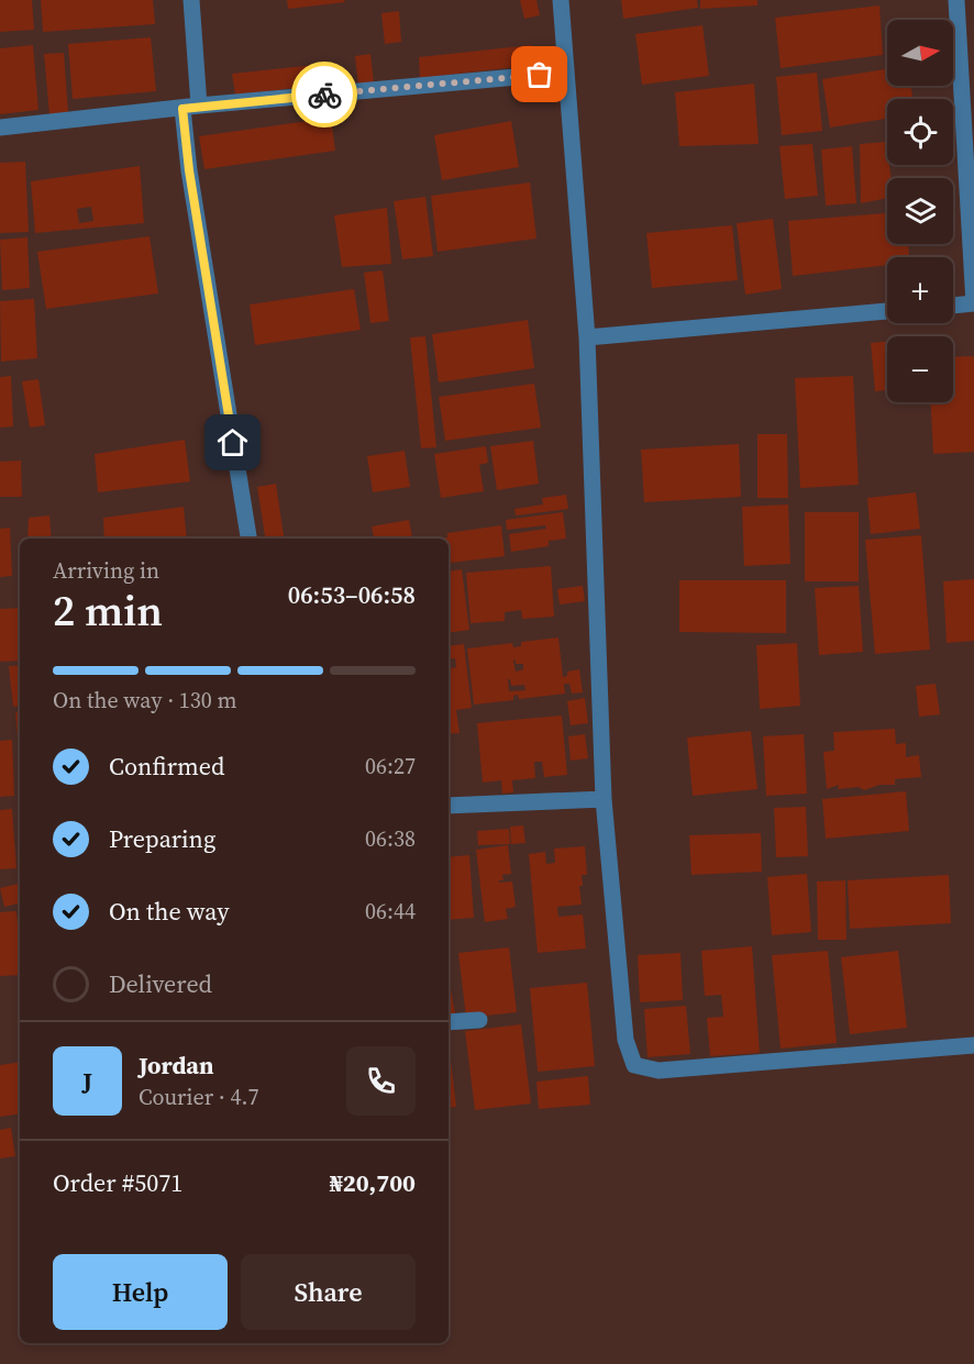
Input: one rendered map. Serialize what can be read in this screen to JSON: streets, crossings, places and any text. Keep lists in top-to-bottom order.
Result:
{
  "north": "right",
  "page": {
    "map_buttons": ["+", "−"],
    "heading": ["2 min", "Arriving in", "06:53–06:58"],
    "panel": [
      "Jordan",
      "Courier · 4.7",
      "Order #5071",
      "₦20,700"
    ],
    "bar": "On the way · 130 m",
    "list": [
      ["Confirmed", "06:27"],
      ["Preparing", "06:38"],
      ["On the way", "06:44"],
      "Delivered"
    ],
    "round": "J",
    "buttons": ["Help", "Share"]
  }
}
